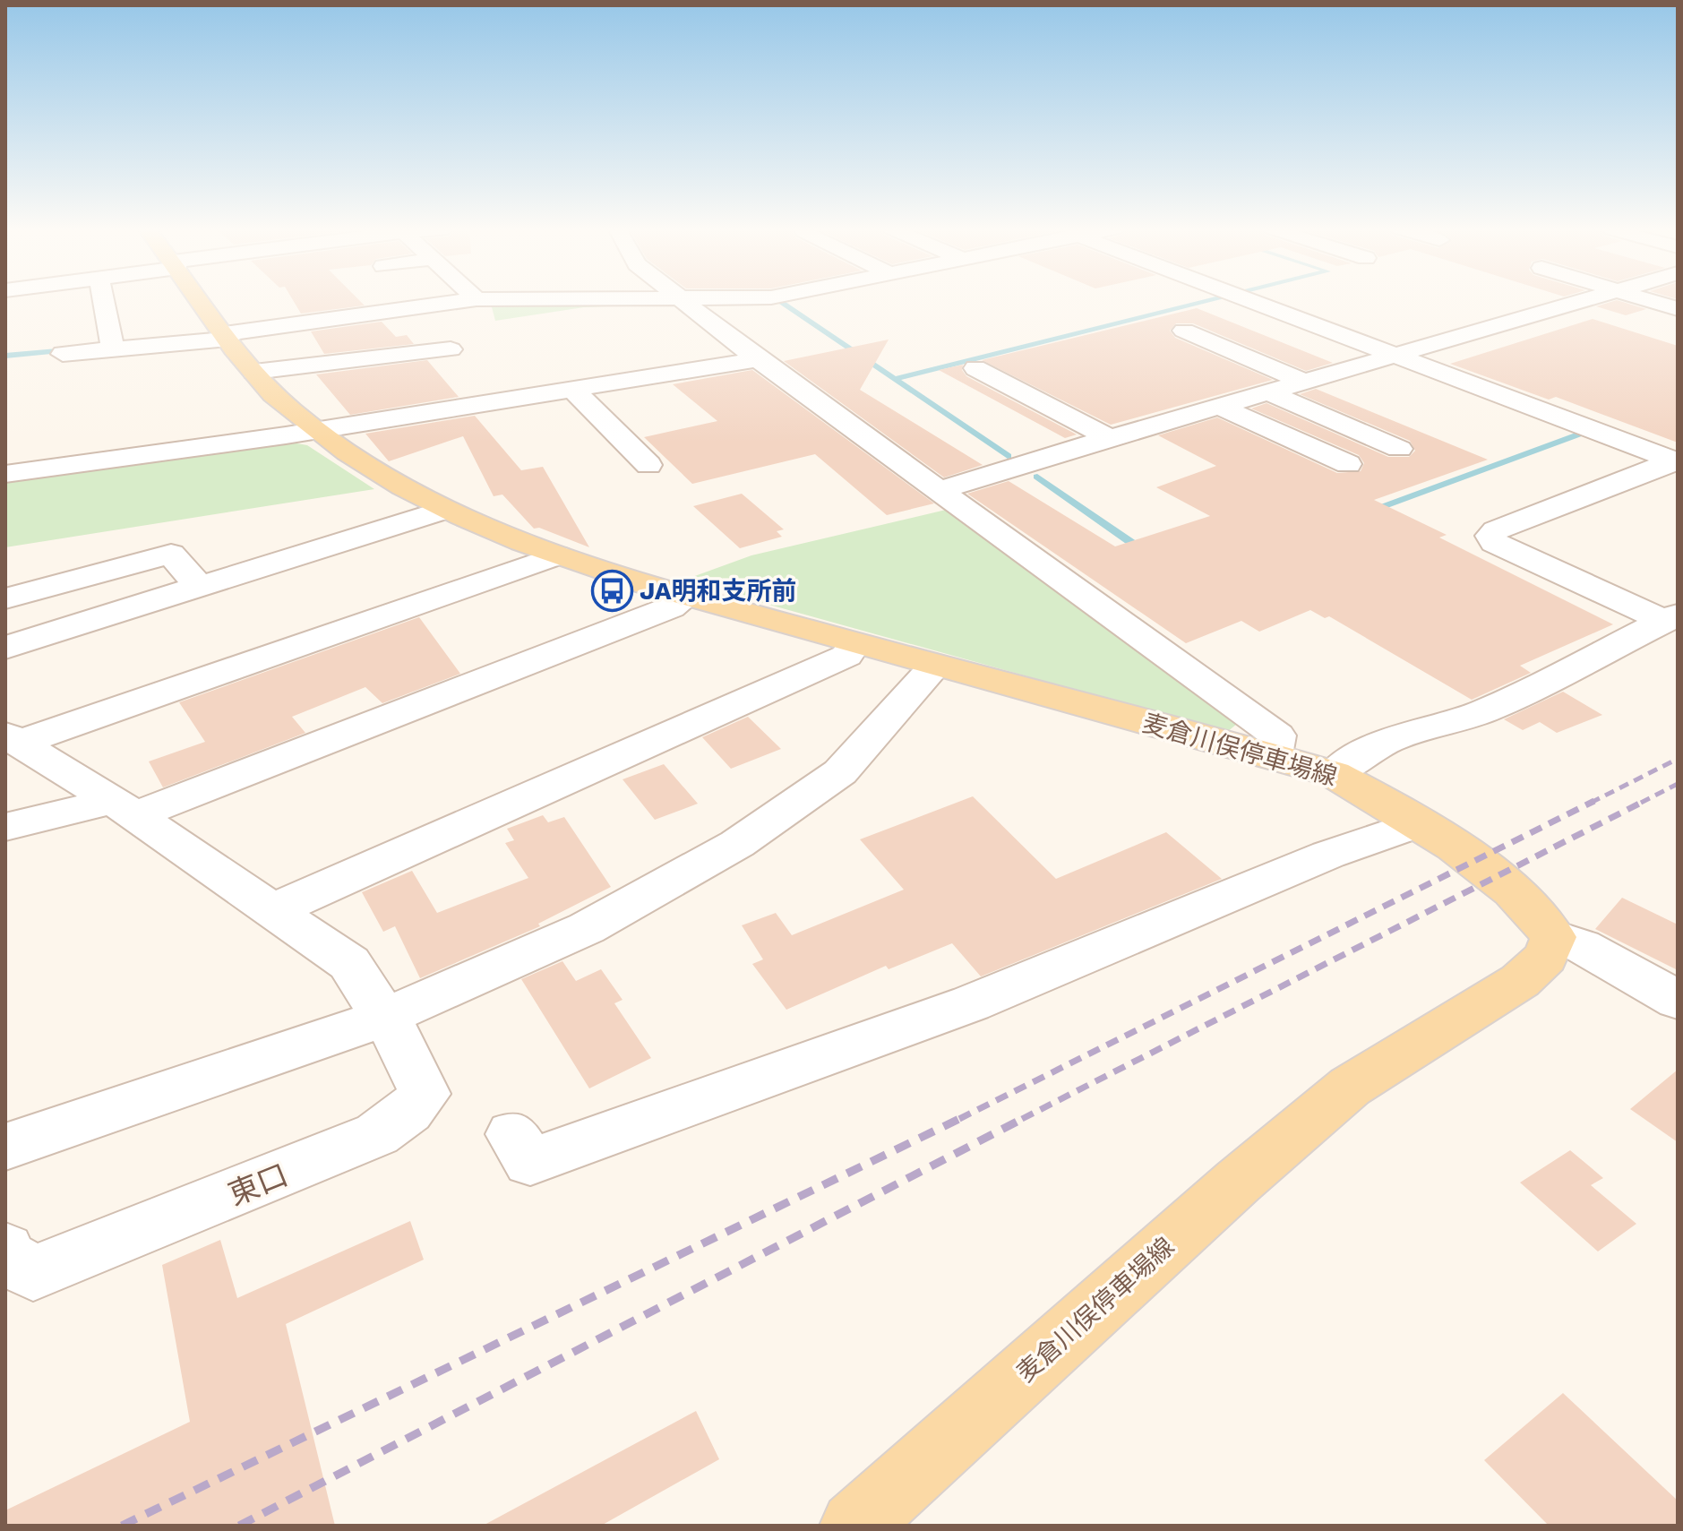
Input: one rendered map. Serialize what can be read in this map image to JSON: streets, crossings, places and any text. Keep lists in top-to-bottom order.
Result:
{
  "streets": {
    "main road": ["麦倉川俣停車場線"],
    "street": ["東口"]
  },
  "places": {
    "bus stop": ["JA明和支所前"]
  }
}
